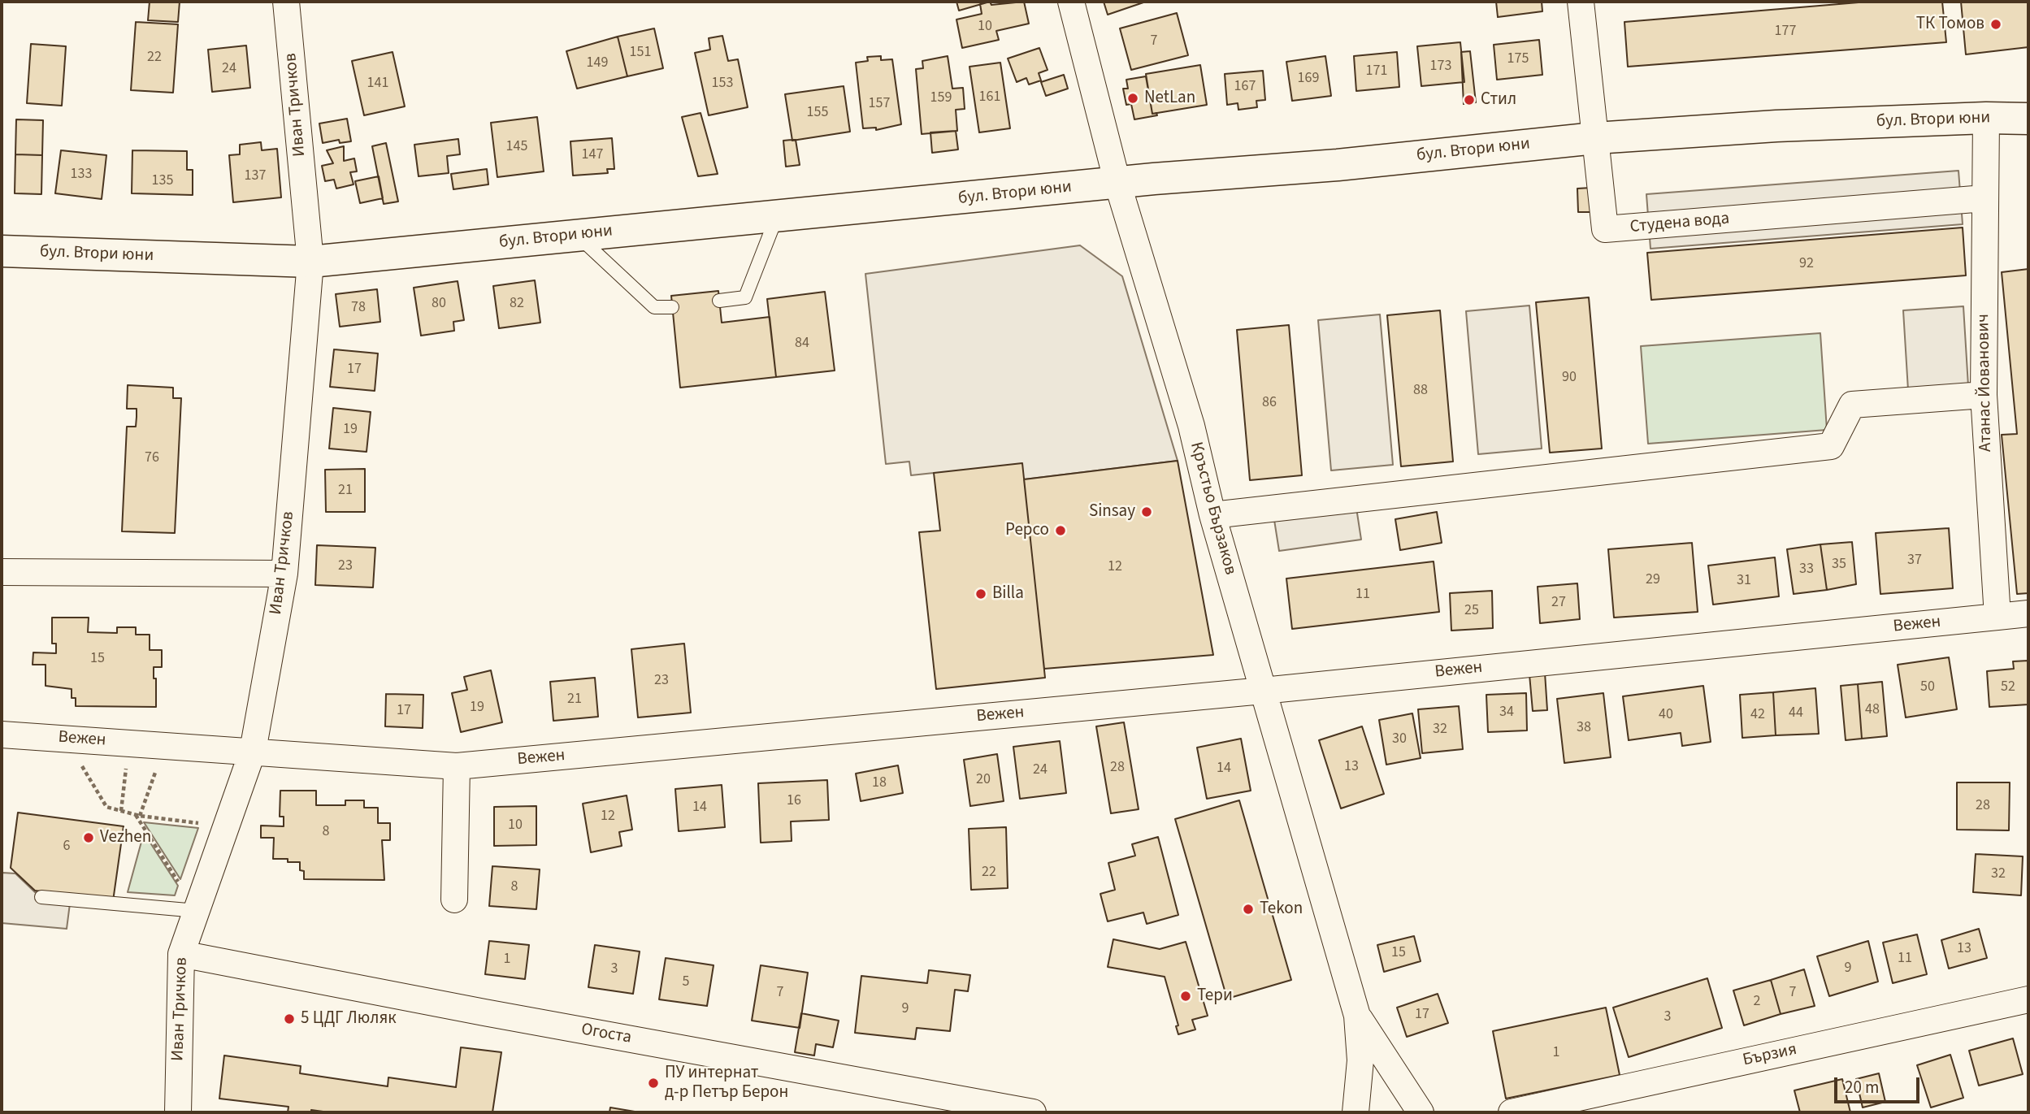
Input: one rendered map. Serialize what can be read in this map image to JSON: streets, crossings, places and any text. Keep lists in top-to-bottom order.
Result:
{
  "streets": {
    "street": [
      "Иван Тричков",
      "бул. Втори юни",
      "Студена вода",
      "Атанас Йованович",
      "Кръстьо Бързаков",
      "Вежен",
      "Огоста",
      "Бързия"
    ]
  },
  "crossings": [
    ["Иван Тричков", "бул. Втори юни"],
    ["Иван Тричков", "Вежен"],
    ["Иван Тричков", "Огоста"],
    ["бул. Втори юни", "Студена вода"],
    ["бул. Втори юни", "Атанас Йованович"],
    ["бул. Втори юни", "Кръстьо Бързаков"],
    ["Студена вода", "Атанас Йованович"],
    ["Атанас Йованович", "Вежен"],
    ["Кръстьо Бързаков", "Вежен"]
  ],
  "places": [
    "ТК Томов",
    "NetLan",
    "Стил",
    "Sinsay",
    "Pepco",
    "Billa",
    "Vezhen",
    "Tekon",
    "Тери",
    "5 ЦДГ Люляк",
    "ПУ интернат д-р Петър Берон"
  ],
  "house_numbers": [
    "10",
    "177",
    "7",
    "151",
    "22",
    "175",
    "149",
    "173",
    "24",
    "171",
    "169",
    "141",
    "153",
    "167",
    "161",
    "159",
    "157",
    "155",
    "145",
    "147",
    "133",
    "137",
    "135",
    "92",
    "80",
    "82",
    "78",
    "84",
    "17",
    "90",
    "88",
    "86",
    "19",
    "76",
    "21",
    "37",
    "35",
    "23",
    "12",
    "33",
    "29",
    "31",
    "11",
    "27",
    "25",
    "15",
    "23",
    "50",
    "52",
    "21",
    "19",
    "48",
    "17",
    "34",
    "44",
    "40",
    "42",
    "38",
    "32",
    "30",
    "13",
    "28",
    "14",
    "24",
    "20",
    "18",
    "16",
    "28",
    "14",
    "12",
    "10",
    "8",
    "6",
    "22",
    "32",
    "8",
    "13",
    "15",
    "11",
    "1",
    "9",
    "3",
    "5",
    "7",
    "7",
    "2",
    "9",
    "17",
    "3",
    "1"
  ],
  "scale_bar": "20 m"
}
